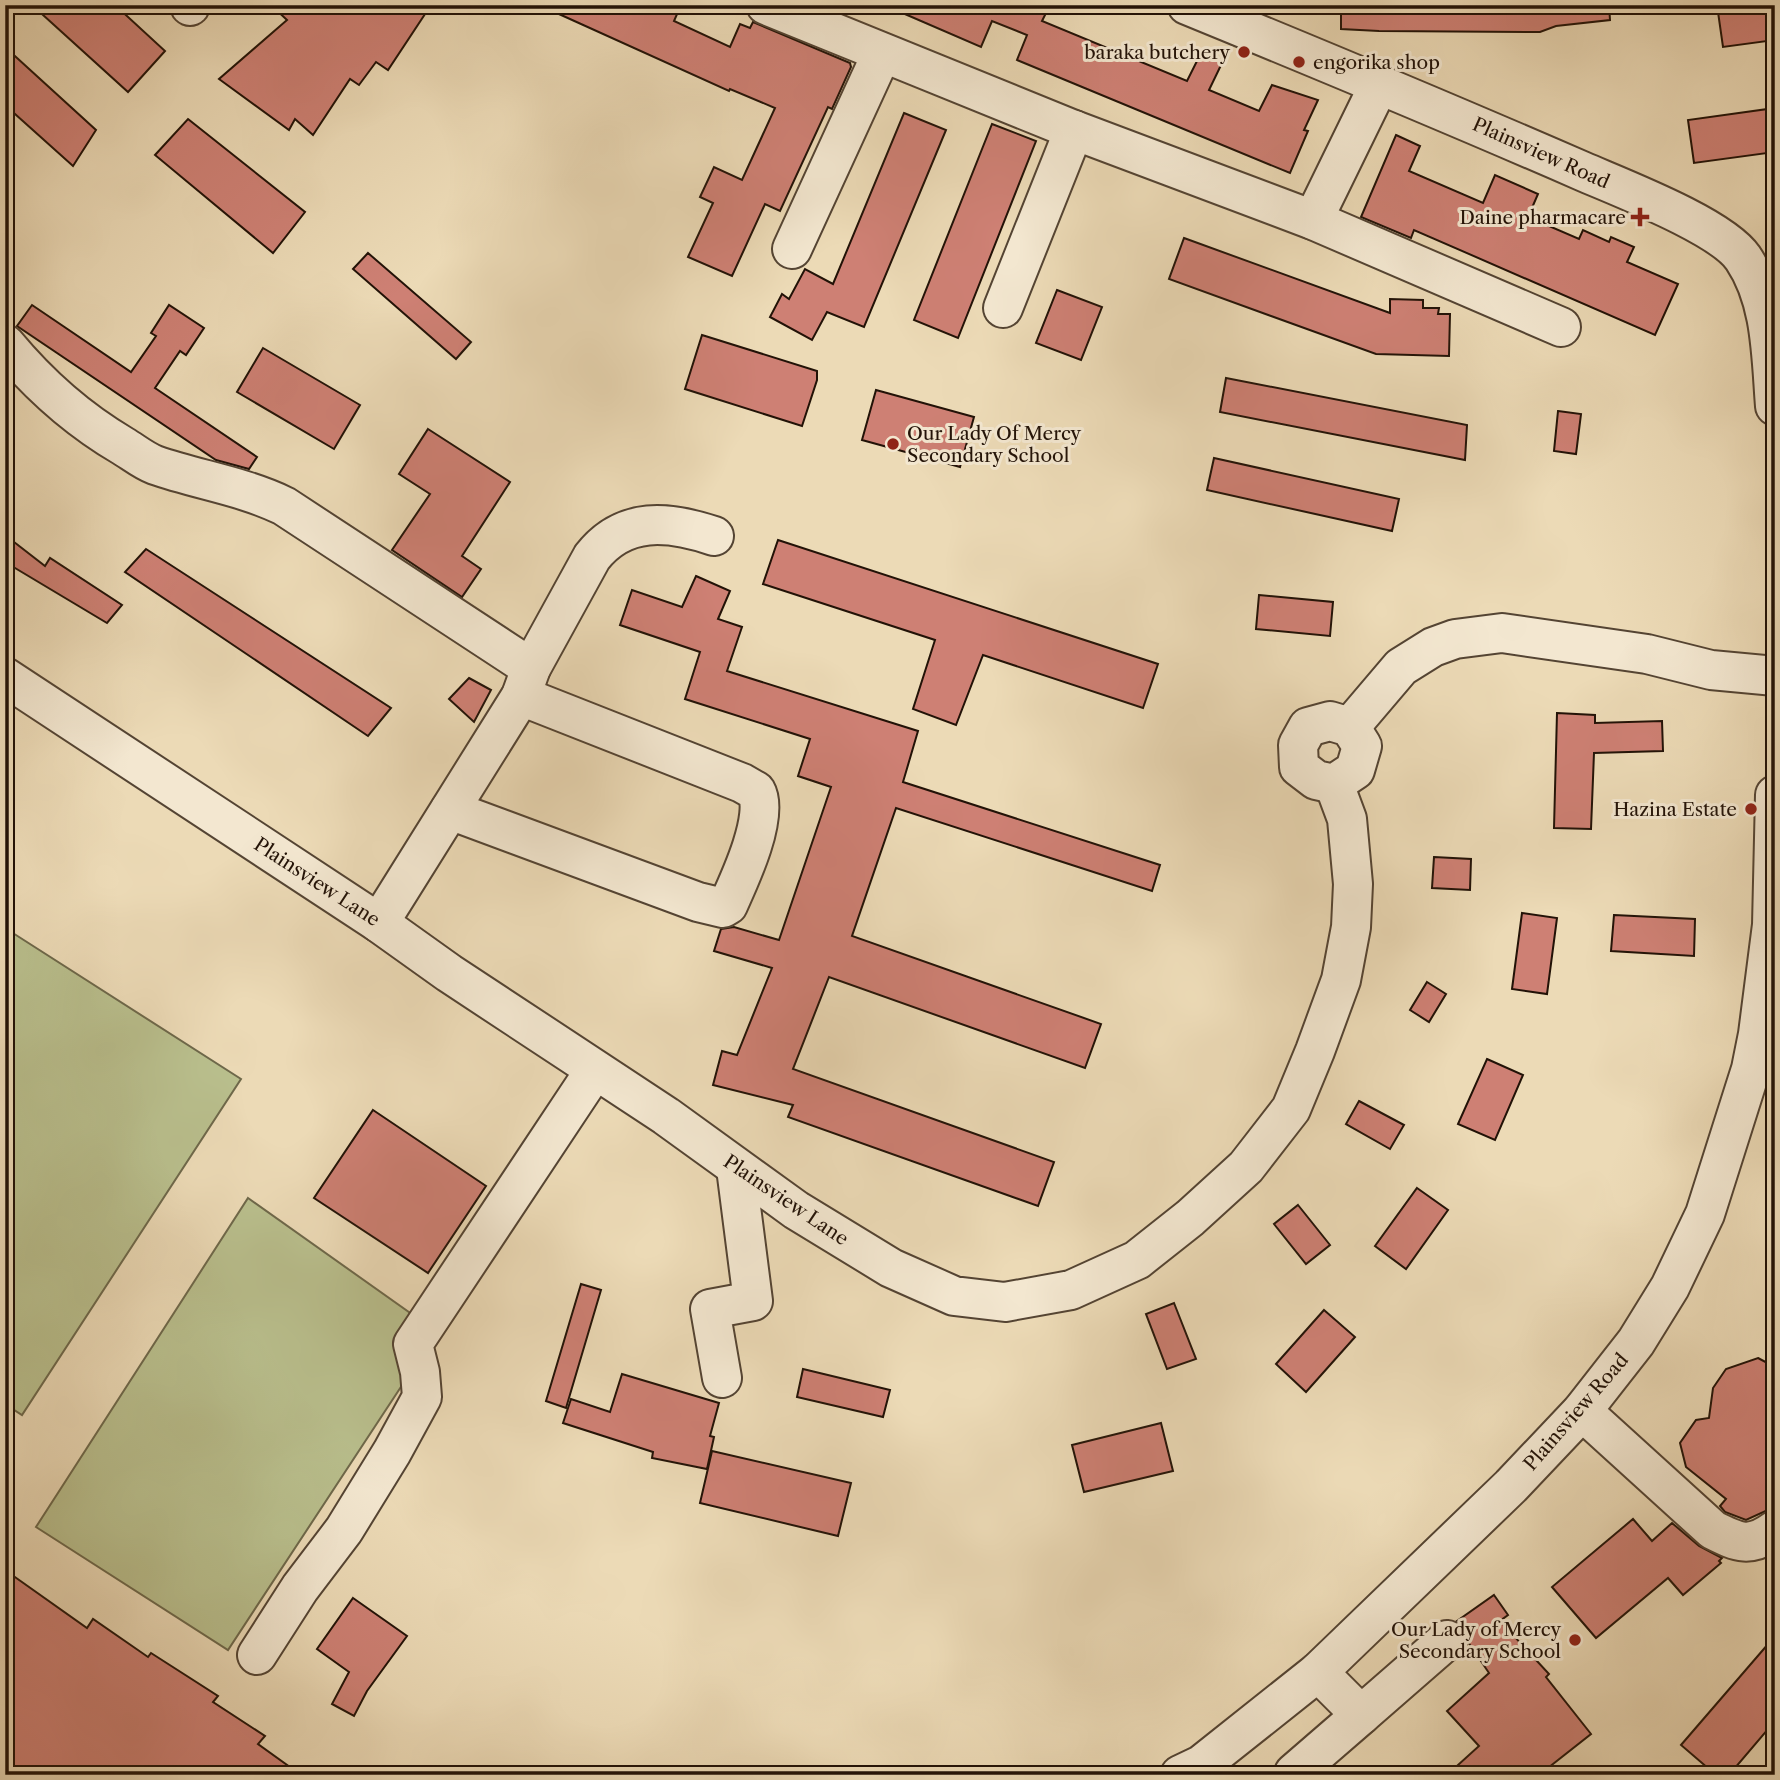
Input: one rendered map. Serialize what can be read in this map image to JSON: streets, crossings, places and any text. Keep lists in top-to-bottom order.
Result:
{
  "streets": {
    "street": ["Plainsview Road", "Plainsview Lane"]
  },
  "places": {
    "other": [
      "baraka butchery",
      "engorika shop",
      "Our Lady Of Mercy Secondary School",
      "Hazina Estate",
      "Our Lady of Mercy Secondary School"
    ],
    "health": ["Daine pharmacare"]
  }
}
